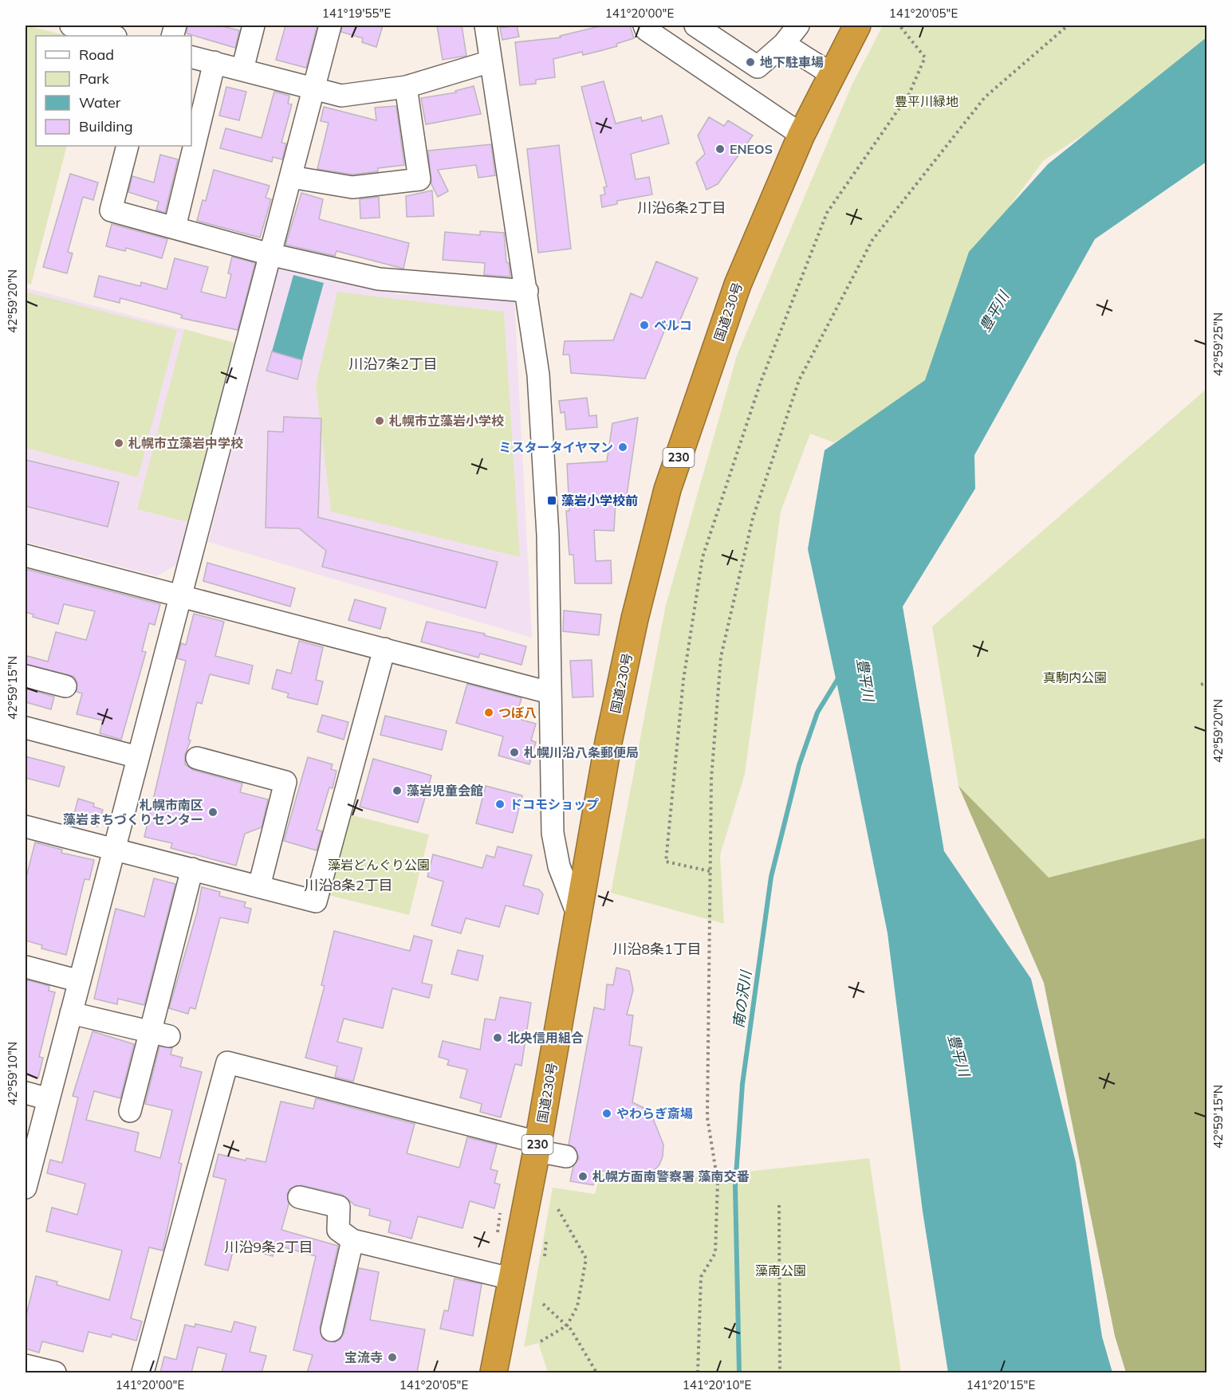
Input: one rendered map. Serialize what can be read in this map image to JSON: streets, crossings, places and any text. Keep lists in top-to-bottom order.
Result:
{
  "streets": {
    "highway": ["国道230号", "230"]
  },
  "districts": [
    "川沿6条2丁目",
    "川沿7条2丁目",
    "川沿8条2丁目",
    "川沿8条1丁目",
    "川沿9条2丁目"
  ],
  "water": ["豊平川", "南の沢川"],
  "parks": [
    "豊平川緑地",
    "真駒内公園",
    "藻岩どんぐり公園",
    "藻南公園"
  ],
  "places": {
    "other": [
      "地下駐車場",
      "ENEOS",
      "ベルコ",
      "札幌市立藻岩小学校",
      "札幌市立藻岩中学校",
      "ミスタータイヤマン",
      "つぼ八",
      "札幌川沿八条郵便局",
      "藻岩児童会館",
      "ドコモショップ",
      "札幌市南区 藻岩まちづくりセンター",
      "北央信用組合",
      "やわらぎ斎場",
      "札幌方面南警察署 藻南交番",
      "宝流寺"
    ],
    "transit": ["藻岩小学校前"]
  },
  "legend": [
    "Road",
    "Park",
    "Water",
    "Building"
  ],
  "coordinates": [
    "141°19'55\"E",
    "141°20'00\"E",
    "141°20'05\"E",
    "42°59'20\"N",
    "42°59'25\"N",
    "42°59'15\"N",
    "42°59'10\"N",
    "141°20'10\"E",
    "141°20'15\"E"
  ]
}
